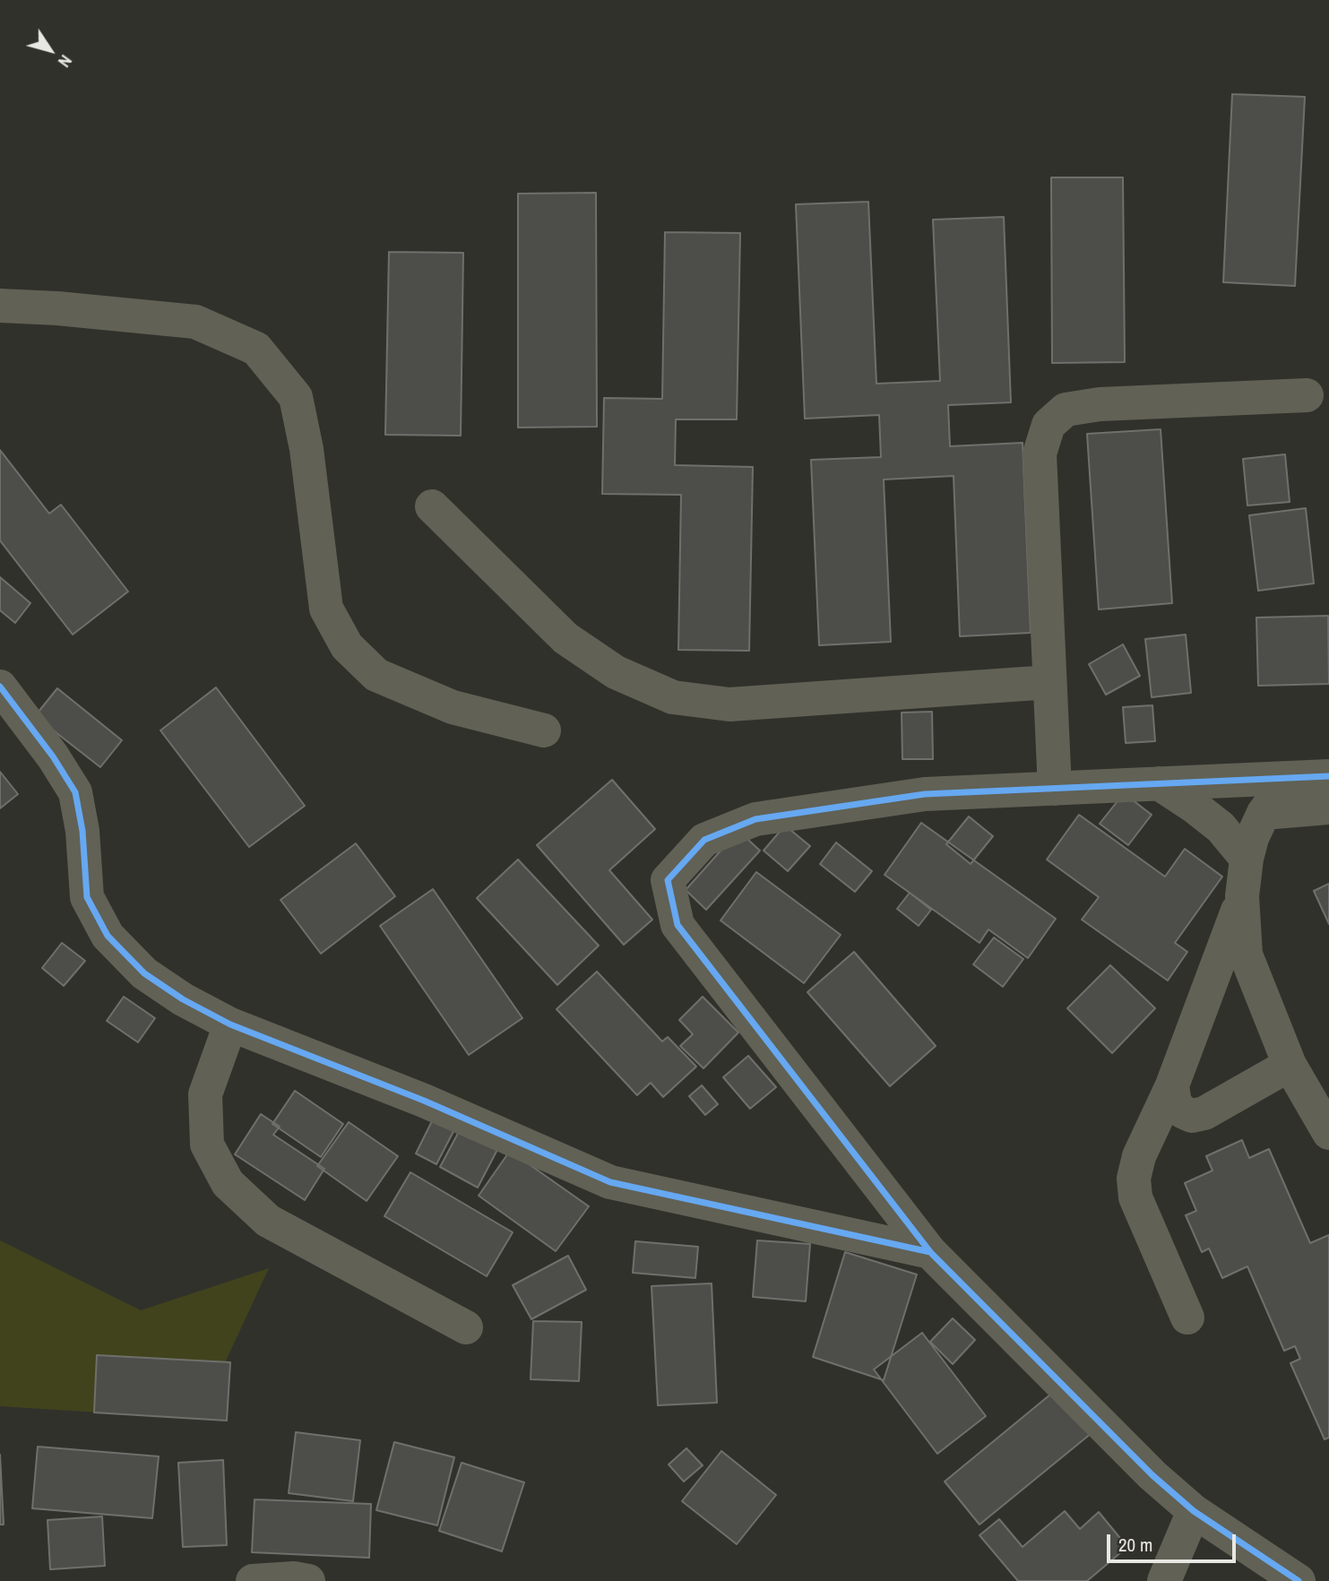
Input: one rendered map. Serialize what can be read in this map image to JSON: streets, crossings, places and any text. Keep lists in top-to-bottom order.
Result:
{
  "scale_bar": "20 m",
  "north": "bottom right"
}
